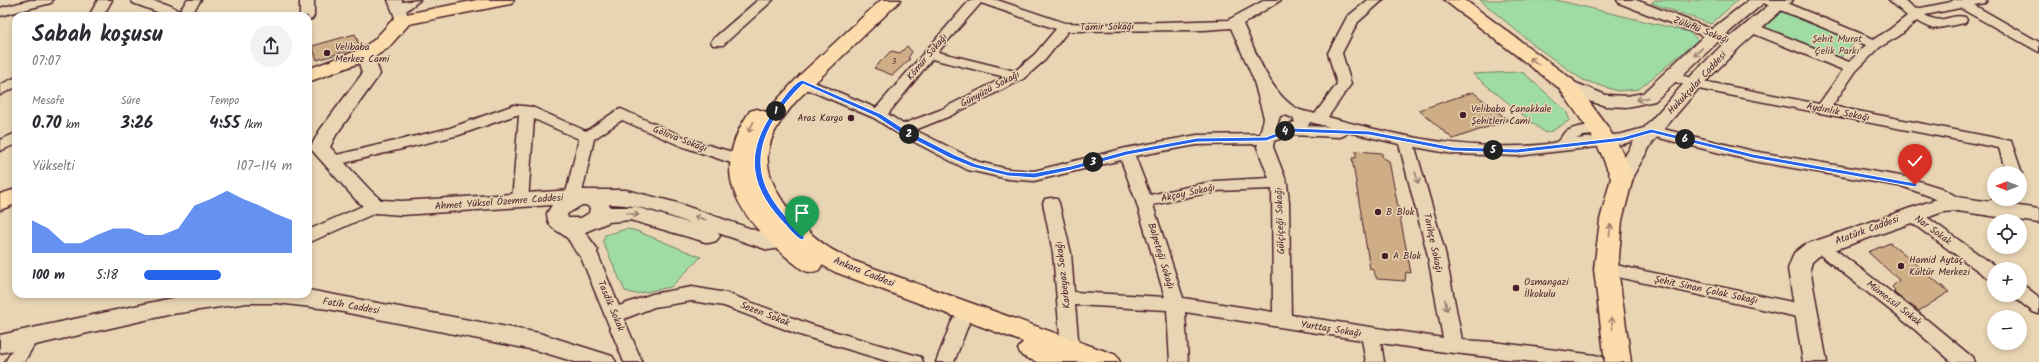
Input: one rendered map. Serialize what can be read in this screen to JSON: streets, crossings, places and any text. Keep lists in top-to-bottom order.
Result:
{
  "streets": {
    "main road": ["Hukukçular Caddesi", "Ankara Caddesi"],
    "street": [
      "Tamir Sokağı",
      "Zülüflü Sokağı",
      "Kömür Sokağı",
      "Günyüzü Sokağı",
      "Aydınlık Sokağı",
      "Gölova Sokağı",
      "Akçay Sokağı",
      "Ahmet Yüksel Özemre Caddesi",
      "Gülçiçeği Sokağı",
      "Atatürk Caddesi",
      "Nar Sokak",
      "Tarihçe Sokağı",
      "Balpeteği Sokağı",
      "Karbeyaz Sokağı",
      "Şehit Sinan Çolak Sokağı",
      "Mümessil Sokak",
      "Fatih Caddesi",
      "Tasdik Sokak",
      "Sezen Sokak",
      "Yurttaş Sokağı"
    ]
  },
  "crossings": [
    ["Tamir Sokağı", "Günyüzü Sokağı"],
    ["Tamir Sokağı", "Gülçiçeği Sokağı"],
    ["Zülüflü Sokağı", "Hukukçular Caddesi"],
    ["Hukukçular Caddesi", "Aydınlık Sokağı"],
    ["Hukukçular Caddesi", "Şehit Sinan Çolak Sokağı"],
    ["Gölova Sokağı", "Ankara Caddesi"],
    ["Akçay Sokağı", "Gülçiçeği Sokağı"],
    ["Akçay Sokağı", "Balpeteği Sokağı"],
    ["Ahmet Yüksel Özemre Caddesi", "Ankara Caddesi"],
    ["Gülçiçeği Sokağı", "Yurttaş Sokağı"],
    ["Atatürk Caddesi", "Nar Sokak"],
    ["Atatürk Caddesi", "Şehit Sinan Çolak Sokağı"],
    ["Atatürk Caddesi", "Mümessil Sokak"],
    ["Tarihçe Sokağı", "Yurttaş Sokağı"],
    ["Balpeteği Sokağı", "Yurttaş Sokağı"],
    ["Ankara Caddesi", "Karbeyaz Sokağı"],
    ["Karbeyaz Sokağı", "Yurttaş Sokağı"],
    ["Tasdik Sokak", "Sezen Sokak"]
  ],
  "one_way": ["Tarihçe Sokağı"],
  "parks": ["Şehit Murat Çelik Parkı"],
  "places": [
    "Velibaba Merkez Cami",
    "Velibaba Çanakkale Şehitleri Cami",
    "Aras Kargo",
    "B Blok",
    "A Blok",
    "Hamid Aytaç Kültür Merkezi",
    "Osmangazi İlkokulu"
  ],
  "house_numbers": ["3"],
  "north": "left",
  "page": {
    "heading": ["Sabah koşusu", "07:07"],
    "stats": [
      ["Mesafe", "0.70 km"],
      ["Süre", "3:26"],
      ["Tempo", "4:55 /km"]
    ],
    "pins": [
      "1",
      "4",
      "2",
      "6",
      "5",
      "3"
    ],
    "chart": ["Yükselti", "107–114 m"],
    "map_buttons": ["+", "−"],
    "list": [
      {
        "name": "100 m",
        "note": "5:18"
      }
    ]
  }
}
